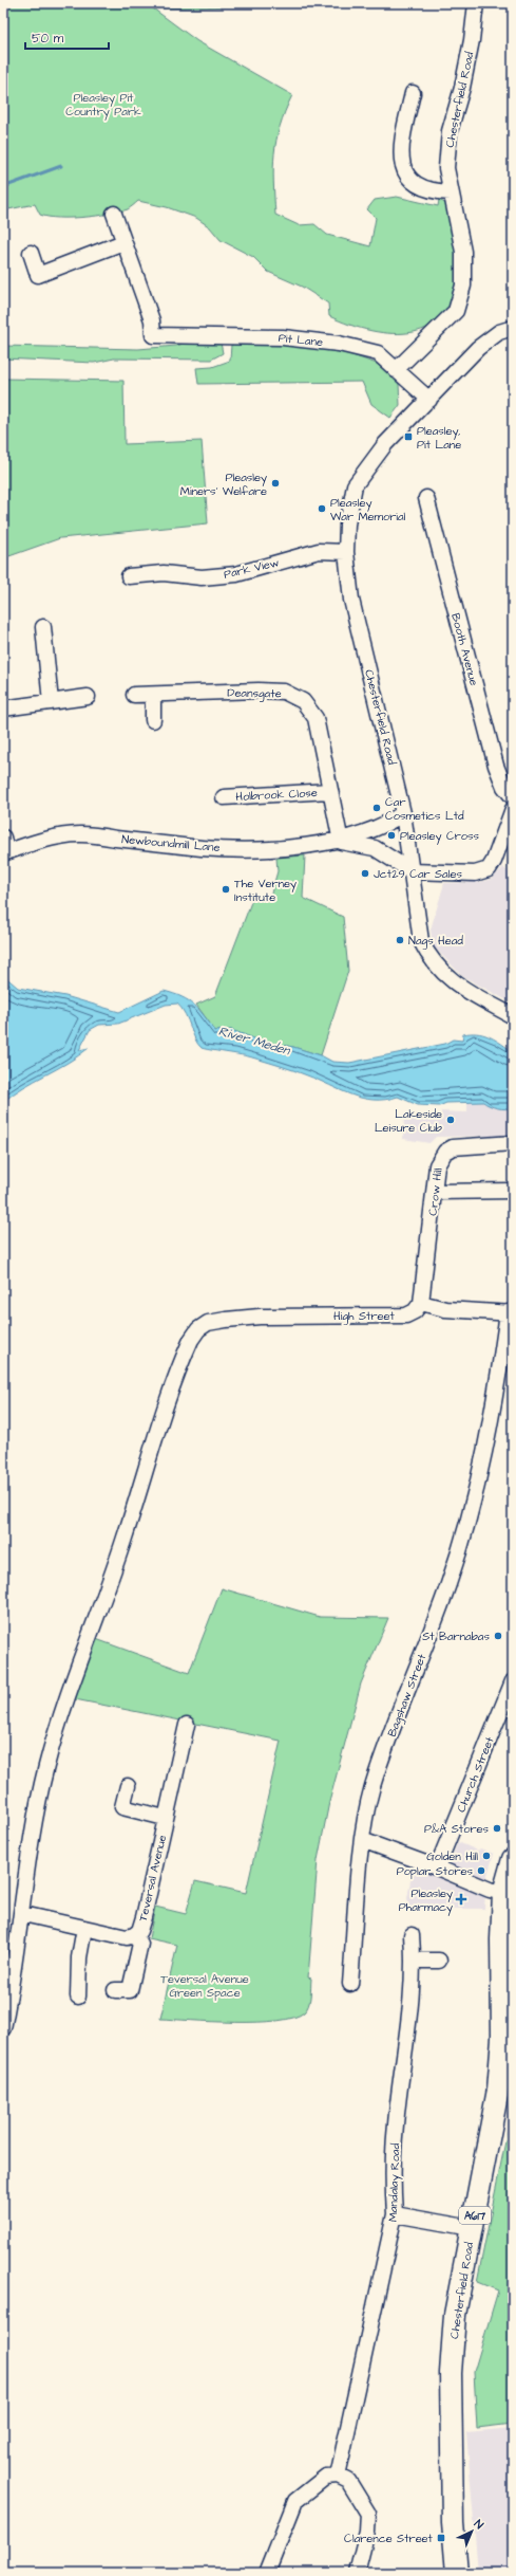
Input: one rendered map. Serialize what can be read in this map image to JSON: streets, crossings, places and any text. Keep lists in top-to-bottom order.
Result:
{
  "streets": {
    "highway": ["Chesterfield Road", "A617"],
    "street": [
      "Pit Lane",
      "Park View",
      "Booth Avenue",
      "Deansgate",
      "Holbrook Close",
      "Newboundmill Lane",
      "Crow Hill",
      "High Street",
      "Bagshaw Street",
      "Church Street",
      "Teversal Avenue",
      "Mandalay Road"
    ]
  },
  "crossings": [
    ["Chesterfield Road", "Pit Lane"],
    ["Chesterfield Road", "Park View"],
    ["Chesterfield Road", "Newboundmill Lane"],
    ["Deansgate", "Holbrook Close"],
    ["Deansgate", "Newboundmill Lane"],
    ["Crow Hill", "High Street"],
    ["High Street", "Teversal Avenue"]
  ],
  "water": ["River Meden"],
  "parks": ["Pleasley Pit Country Park", "Teversal Avenue Green Space"],
  "places": {
    "transit": ["Pleasley, Pit Lane", "Clarence Street"],
    "other": [
      "Pleasley Miners' Welfare",
      "Pleasley War Memorial",
      "Car Cosmetics Ltd",
      "Pleasley Cross",
      "Jct29 Car Sales",
      "The Verney Institute",
      "Nags Head",
      "Lakeside Leisure Club",
      "St Barnabas",
      "P&A Stores",
      "Golden Hill",
      "Poplar Stores"
    ],
    "health": ["Pleasley Pharmacy"]
  },
  "scale_bar": "50 m",
  "north": "top right"
}
